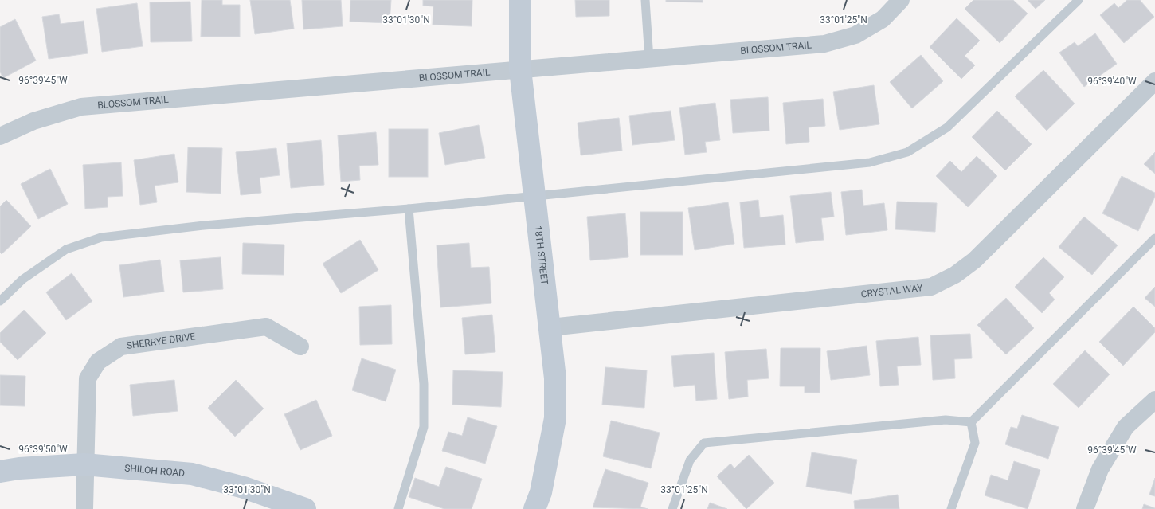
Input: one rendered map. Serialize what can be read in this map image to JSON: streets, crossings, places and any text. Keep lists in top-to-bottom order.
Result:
{
  "streets": {
    "street": [
      "BLOSSOM TRAIL",
      "18TH STREET",
      "CRYSTAL WAY",
      "SHERRYE DRIVE",
      "SHILOH ROAD"
    ]
  },
  "crossings": [
    ["BLOSSOM TRAIL", "18TH STREET"],
    ["18TH STREET", "CRYSTAL WAY"],
    ["SHERRYE DRIVE", "SHILOH ROAD"]
  ],
  "coordinates": [
    "33°01'30\"N",
    "33°01'25\"N",
    "96°39'45\"W",
    "96°39'40\"W",
    "96°39'50\"W"
  ]
}
